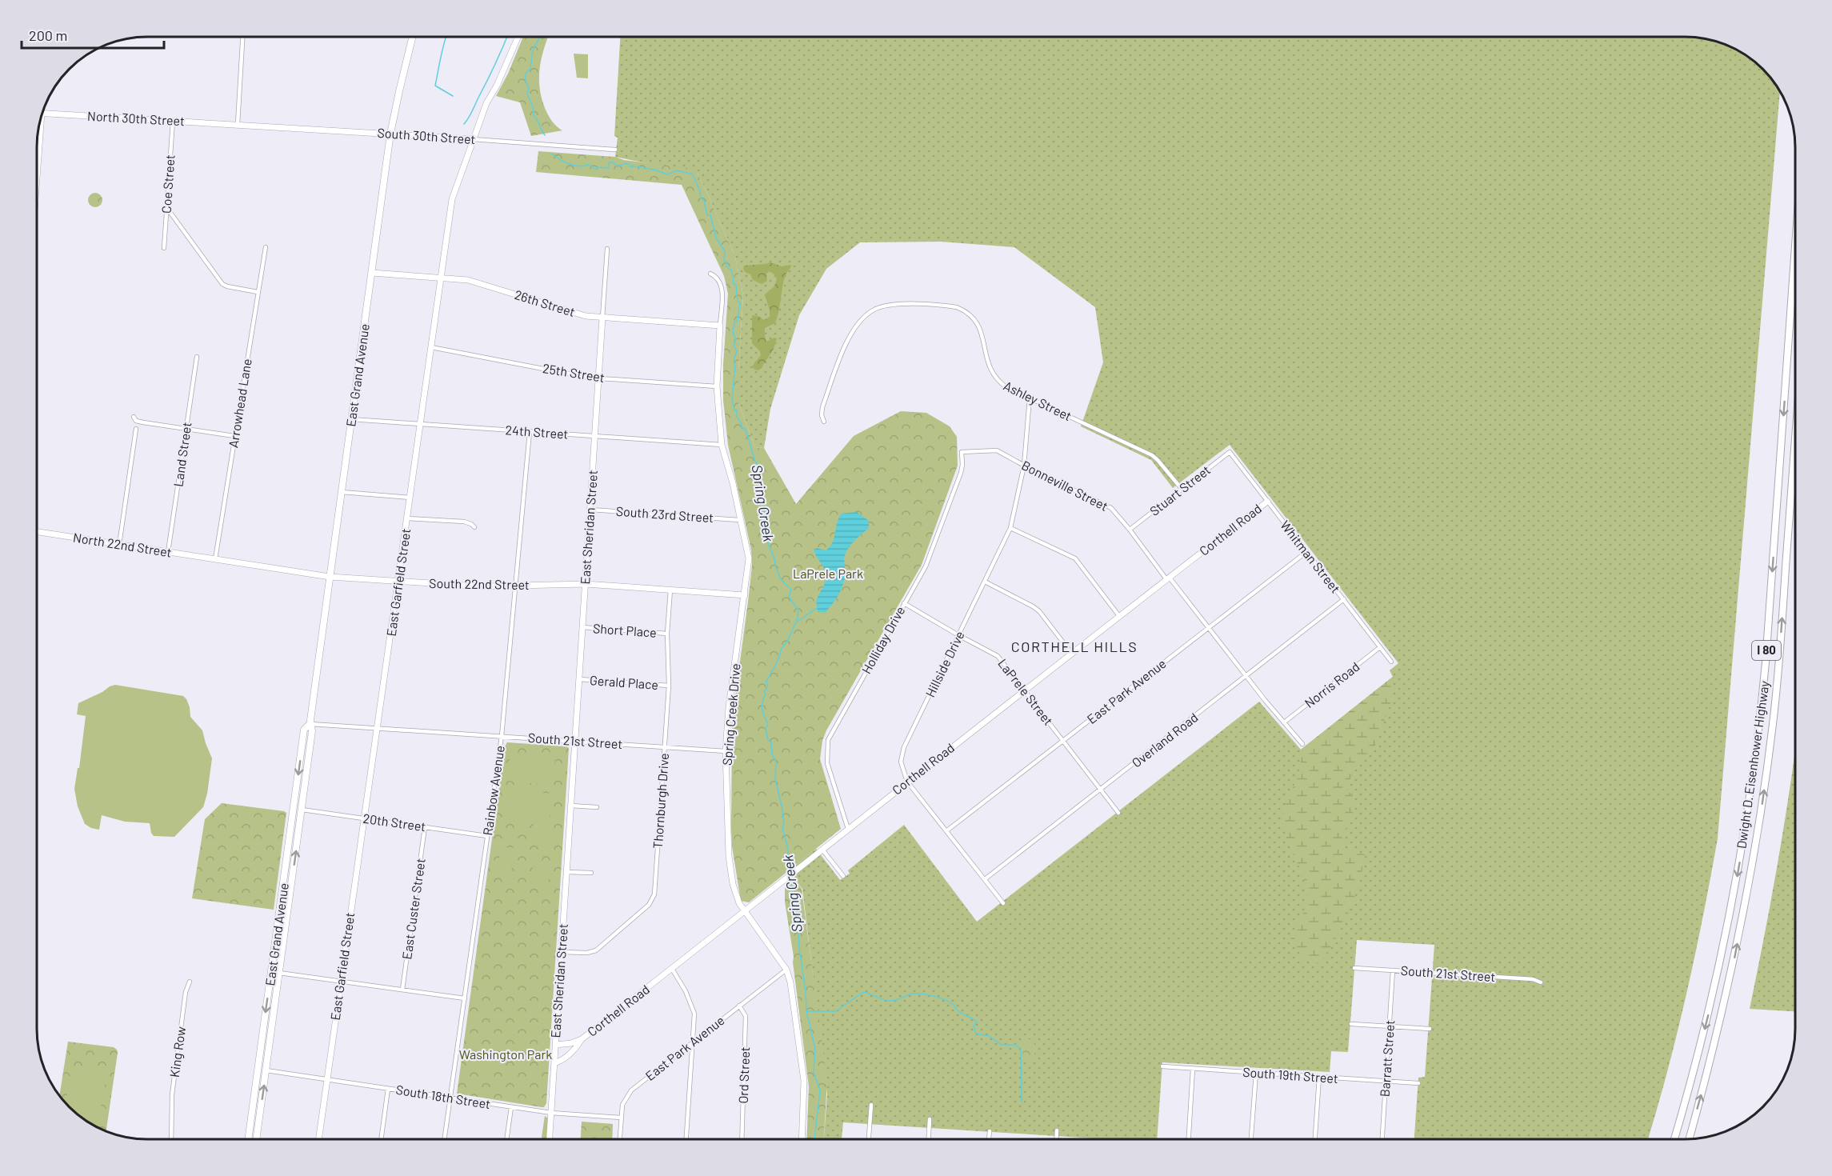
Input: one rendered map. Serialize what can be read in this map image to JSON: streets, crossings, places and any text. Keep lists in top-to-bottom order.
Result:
{
  "streets": {
    "highway": ["I 80", "Dwight D. Eisenhower Highway"],
    "main road": ["East Grand Avenue"],
    "street": [
      "North 30th Street",
      "South 30th Street",
      "Coe Street",
      "26th Street",
      "25th Street",
      "Ashley Street",
      "Arrowhead Lane",
      "24th Street",
      "Land Street",
      "Bonneville Street",
      "Stuart Street",
      "South 23rd Street",
      "East Sheridan Street",
      "Corthell Road",
      "North 22nd Street",
      "Whitman Street",
      "East Garfield Street",
      "South 22nd Street",
      "Short Place",
      "Holliday Drive",
      "Hillside Drive",
      "Gerald Place",
      "Norris Road",
      "East Park Avenue",
      "LaPrele Street",
      "Spring Creek Drive",
      "Overland Road",
      "South 21st Street",
      "Rainbow Avenue",
      "Thornburgh Drive",
      "20th Street",
      "East Custer Street",
      "King Row",
      "Barratt Street",
      "Ord Street",
      "South 19th Street",
      "South 18th Street"
    ]
  },
  "crossings": [
    ["North 30th Street", "South 30th Street"],
    ["North 30th Street", "Coe Street"],
    ["South 30th Street", "East Grand Avenue"],
    ["South 30th Street", "East Garfield Street"],
    ["26th Street", "East Grand Avenue"],
    ["26th Street", "East Sheridan Street"],
    ["26th Street", "East Garfield Street"],
    ["26th Street", "Spring Creek Drive"],
    ["25th Street", "East Sheridan Street"],
    ["25th Street", "East Garfield Street"],
    ["25th Street", "Spring Creek Drive"],
    ["East Grand Avenue", "24th Street"],
    ["East Grand Avenue", "South 22nd Street"],
    ["East Grand Avenue", "South 21st Street"],
    ["East Grand Avenue", "20th Street"],
    ["East Grand Avenue", "South 18th Street"],
    ["Ashley Street", "Stuart Street"],
    ["Ashley Street", "Hillside Drive"],
    ["Arrowhead Lane", "North 22nd Street"],
    ["Arrowhead Lane", "South 22nd Street"],
    ["24th Street", "East Sheridan Street"],
    ["24th Street", "East Garfield Street"],
    ["24th Street", "Spring Creek Drive"],
    ["24th Street", "Rainbow Avenue"],
    ["Land Street", "North 22nd Street"],
    ["Bonneville Street", "Stuart Street"],
    ["Bonneville Street", "Corthell Road"],
    ["Bonneville Street", "Holliday Drive"],
    ["Bonneville Street", "Hillside Drive"],
    ["Bonneville Street", "Norris Road"],
    ["Bonneville Street", "East Park Avenue"],
    ["Bonneville Street", "Overland Road"],
    ["Stuart Street", "Whitman Street"],
    ["South 23rd Street", "East Sheridan Street"],
    ["South 23rd Street", "Spring Creek Drive"],
    ["East Sheridan Street", "Corthell Road"],
    ["East Sheridan Street", "South 22nd Street"],
    ["East Sheridan Street", "Short Place"],
    ["East Sheridan Street", "Gerald Place"],
    ["East Sheridan Street", "South 21st Street"],
    ["East Sheridan Street", "Thornburgh Drive"],
    ["East Sheridan Street", "South 18th Street"],
    ["Corthell Road", "Whitman Street"],
    ["Corthell Road", "Holliday Drive"],
    ["Corthell Road", "Hillside Drive"],
    ["Corthell Road", "LaPrele Street"],
    ["Corthell Road", "Spring Creek Drive"],
    ["North 22nd Street", "South 22nd Street"],
    ["Whitman Street", "Norris Road"],
    ["Whitman Street", "East Park Avenue"],
    ["Whitman Street", "Overland Road"],
    ["East Garfield Street", "South 22nd Street"],
    ["East Garfield Street", "South 21st Street"],
    ["East Garfield Street", "20th Street"],
    ["East Garfield Street", "South 18th Street"],
    ["South 22nd Street", "Spring Creek Drive"],
    ["South 22nd Street", "Rainbow Avenue"],
    ["South 22nd Street", "Thornburgh Drive"],
    ["Short Place", "Thornburgh Drive"],
    ["Holliday Drive", "LaPrele Street"],
    ["Hillside Drive", "East Park Avenue"],
    ["Hillside Drive", "LaPrele Street"],
    ["Hillside Drive", "Overland Road"],
    ["Gerald Place", "Thornburgh Drive"],
    ["East Park Avenue", "LaPrele Street"],
    ["East Park Avenue", "Spring Creek Drive"],
    ["East Park Avenue", "Ord Street"],
    ["East Park Avenue", "South 18th Street"],
    ["LaPrele Street", "Overland Road"],
    ["Spring Creek Drive", "South 21st Street"],
    ["South 21st Street", "Rainbow Avenue"],
    ["South 21st Street", "Thornburgh Drive"],
    ["South 21st Street", "Barratt Street"],
    ["Rainbow Avenue", "20th Street"],
    ["Rainbow Avenue", "South 18th Street"],
    ["20th Street", "East Custer Street"],
    ["Barratt Street", "South 19th Street"]
  ],
  "districts": ["CORTHELL HILLS"],
  "water": ["Spring Creek"],
  "parks": ["LaPrele Park", "Washington Park"],
  "scale_bar": "200 m"
}
